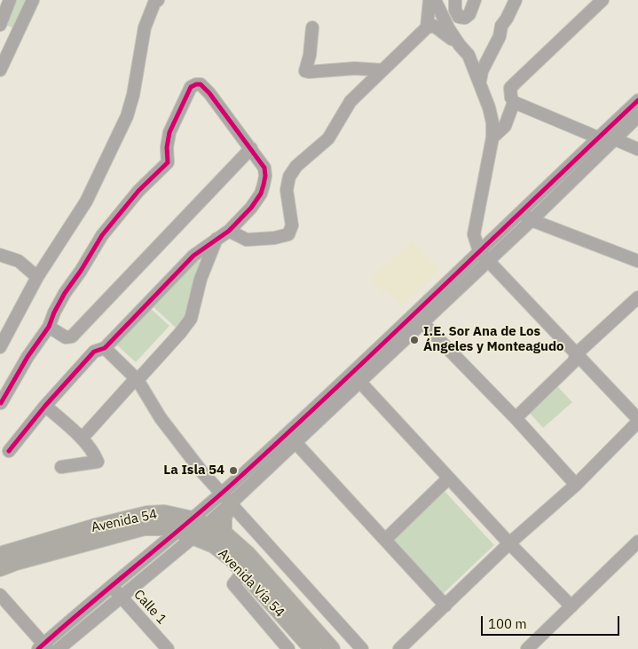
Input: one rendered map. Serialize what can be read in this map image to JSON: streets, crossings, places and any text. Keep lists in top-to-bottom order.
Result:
{
  "streets": {
    "main road": ["Avenida 54", "Avenida Vía 54"],
    "street": ["Calle 1"]
  },
  "places": ["I.E. Sor Ana de Los Ángeles y Monteagudo", "La Isla 54"],
  "scale_bar": "100 m"
}
